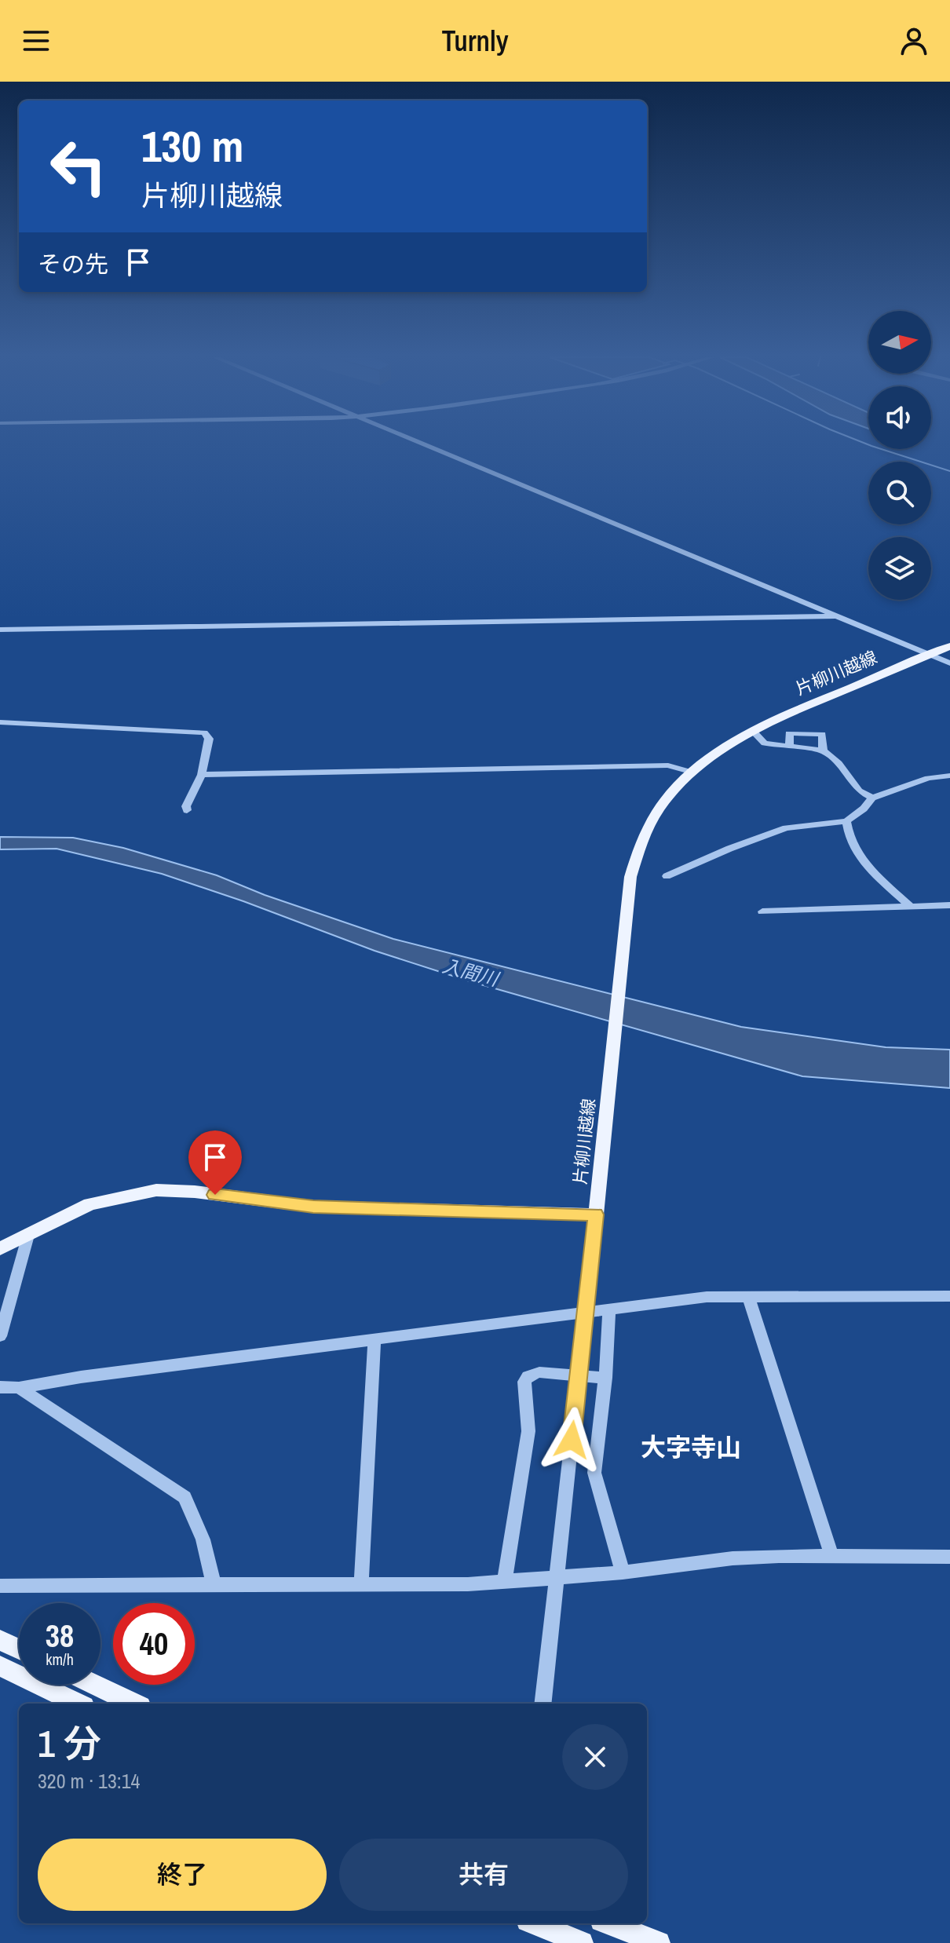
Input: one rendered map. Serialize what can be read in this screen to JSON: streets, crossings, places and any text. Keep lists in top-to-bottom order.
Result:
{
  "streets": {
    "main road": ["片柳川越線"]
  },
  "districts": ["大字寺山"],
  "water": ["入間川"],
  "north": "right",
  "page": {
    "header": "Turnly",
    "turn": ["130 m", "片柳川越線"],
    "then": "その先",
    "speed": "38 km/h",
    "limit": "40",
    "heading": ["1 分", "320 m · 13:14"],
    "buttons": ["終了", "共有"]
  }
}
